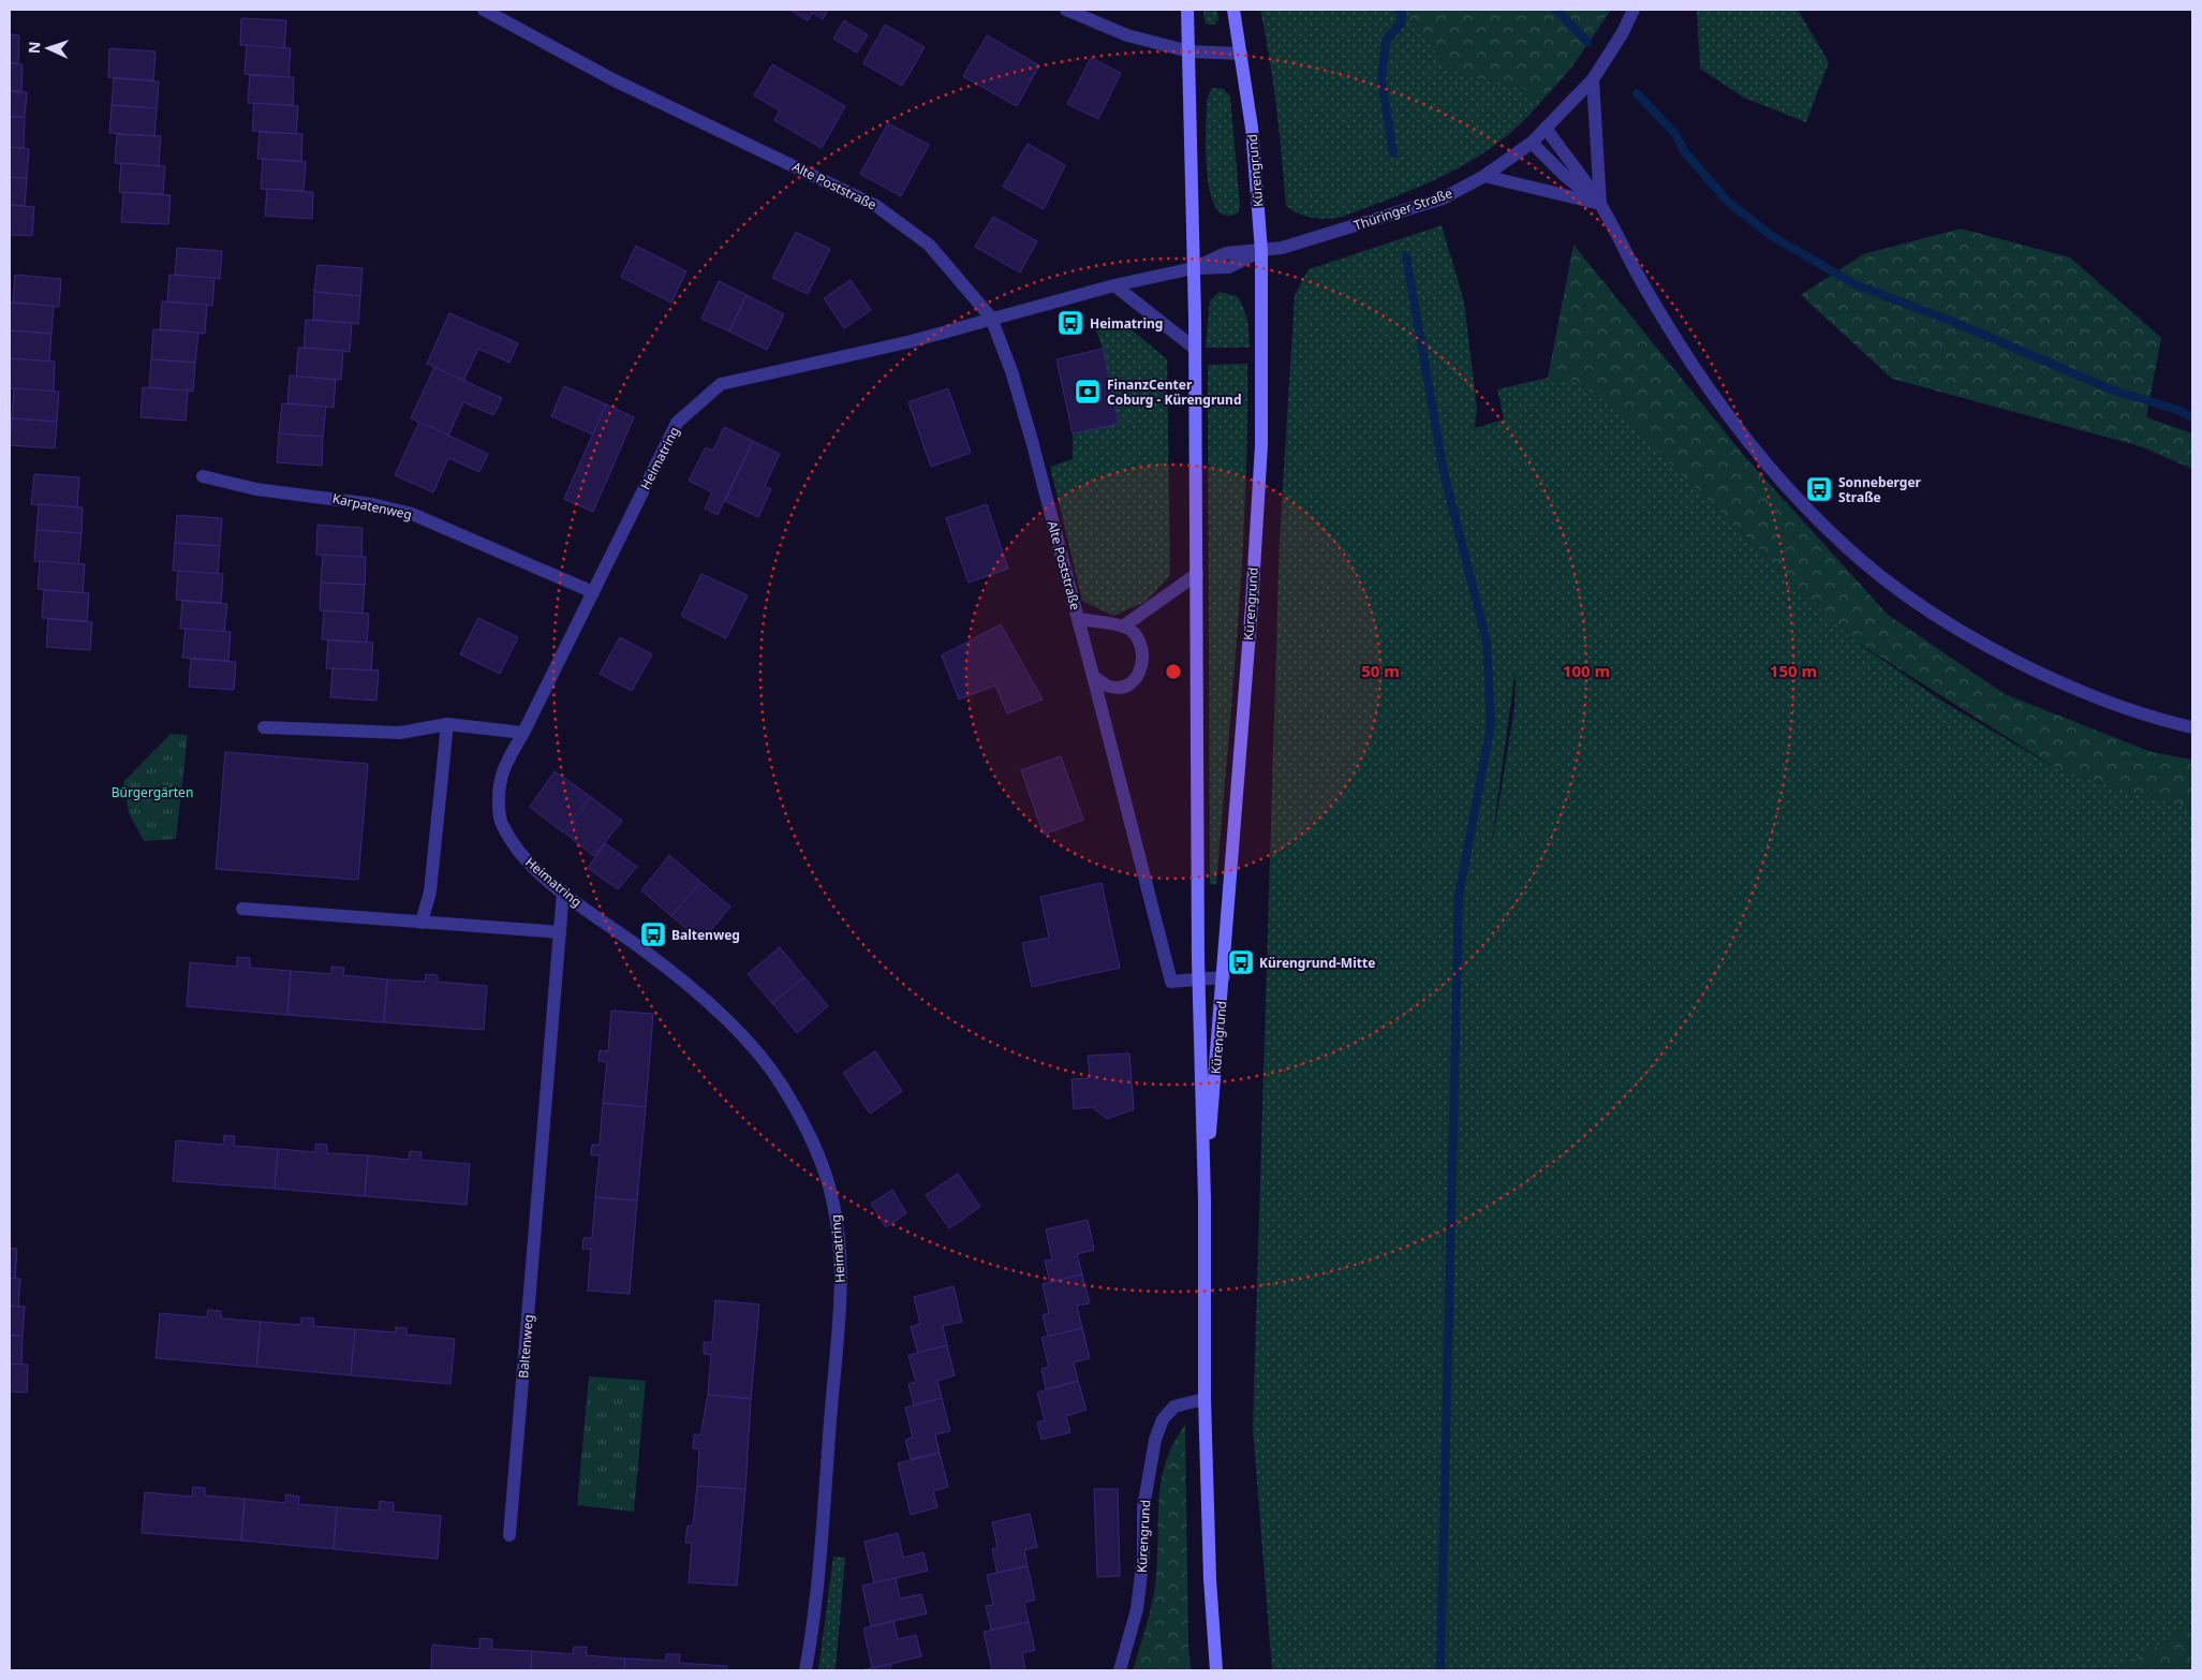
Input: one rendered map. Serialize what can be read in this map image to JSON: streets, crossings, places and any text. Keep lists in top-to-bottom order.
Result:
{
  "streets": {
    "main road": ["Kürengrund"],
    "street": [
      "Alte Poststraße",
      "Thüringer Straße",
      "Heimatring",
      "Karpatenweg",
      "Baltenweg"
    ]
  },
  "crossings": [
    ["Kürengrund", "Alte Poststraße"],
    ["Kürengrund", "Thüringer Straße"],
    ["Kürengrund", "Heimatring"],
    ["Alte Poststraße", "Heimatring"],
    ["Thüringer Straße", "Heimatring"],
    ["Heimatring", "Karpatenweg"],
    ["Heimatring", "Baltenweg"]
  ],
  "parks": ["Bürgergärten"],
  "places": {
    "bus stop": [
      "Heimatring",
      "Sonneberger Straße",
      "Baltenweg",
      "Kürengrund-Mitte"
    ],
    "bank": ["FinanzCenter Coburg - Kürengrund"]
  },
  "north": "left",
  "rings": ["50 m", "100 m", "150 m"]
}
